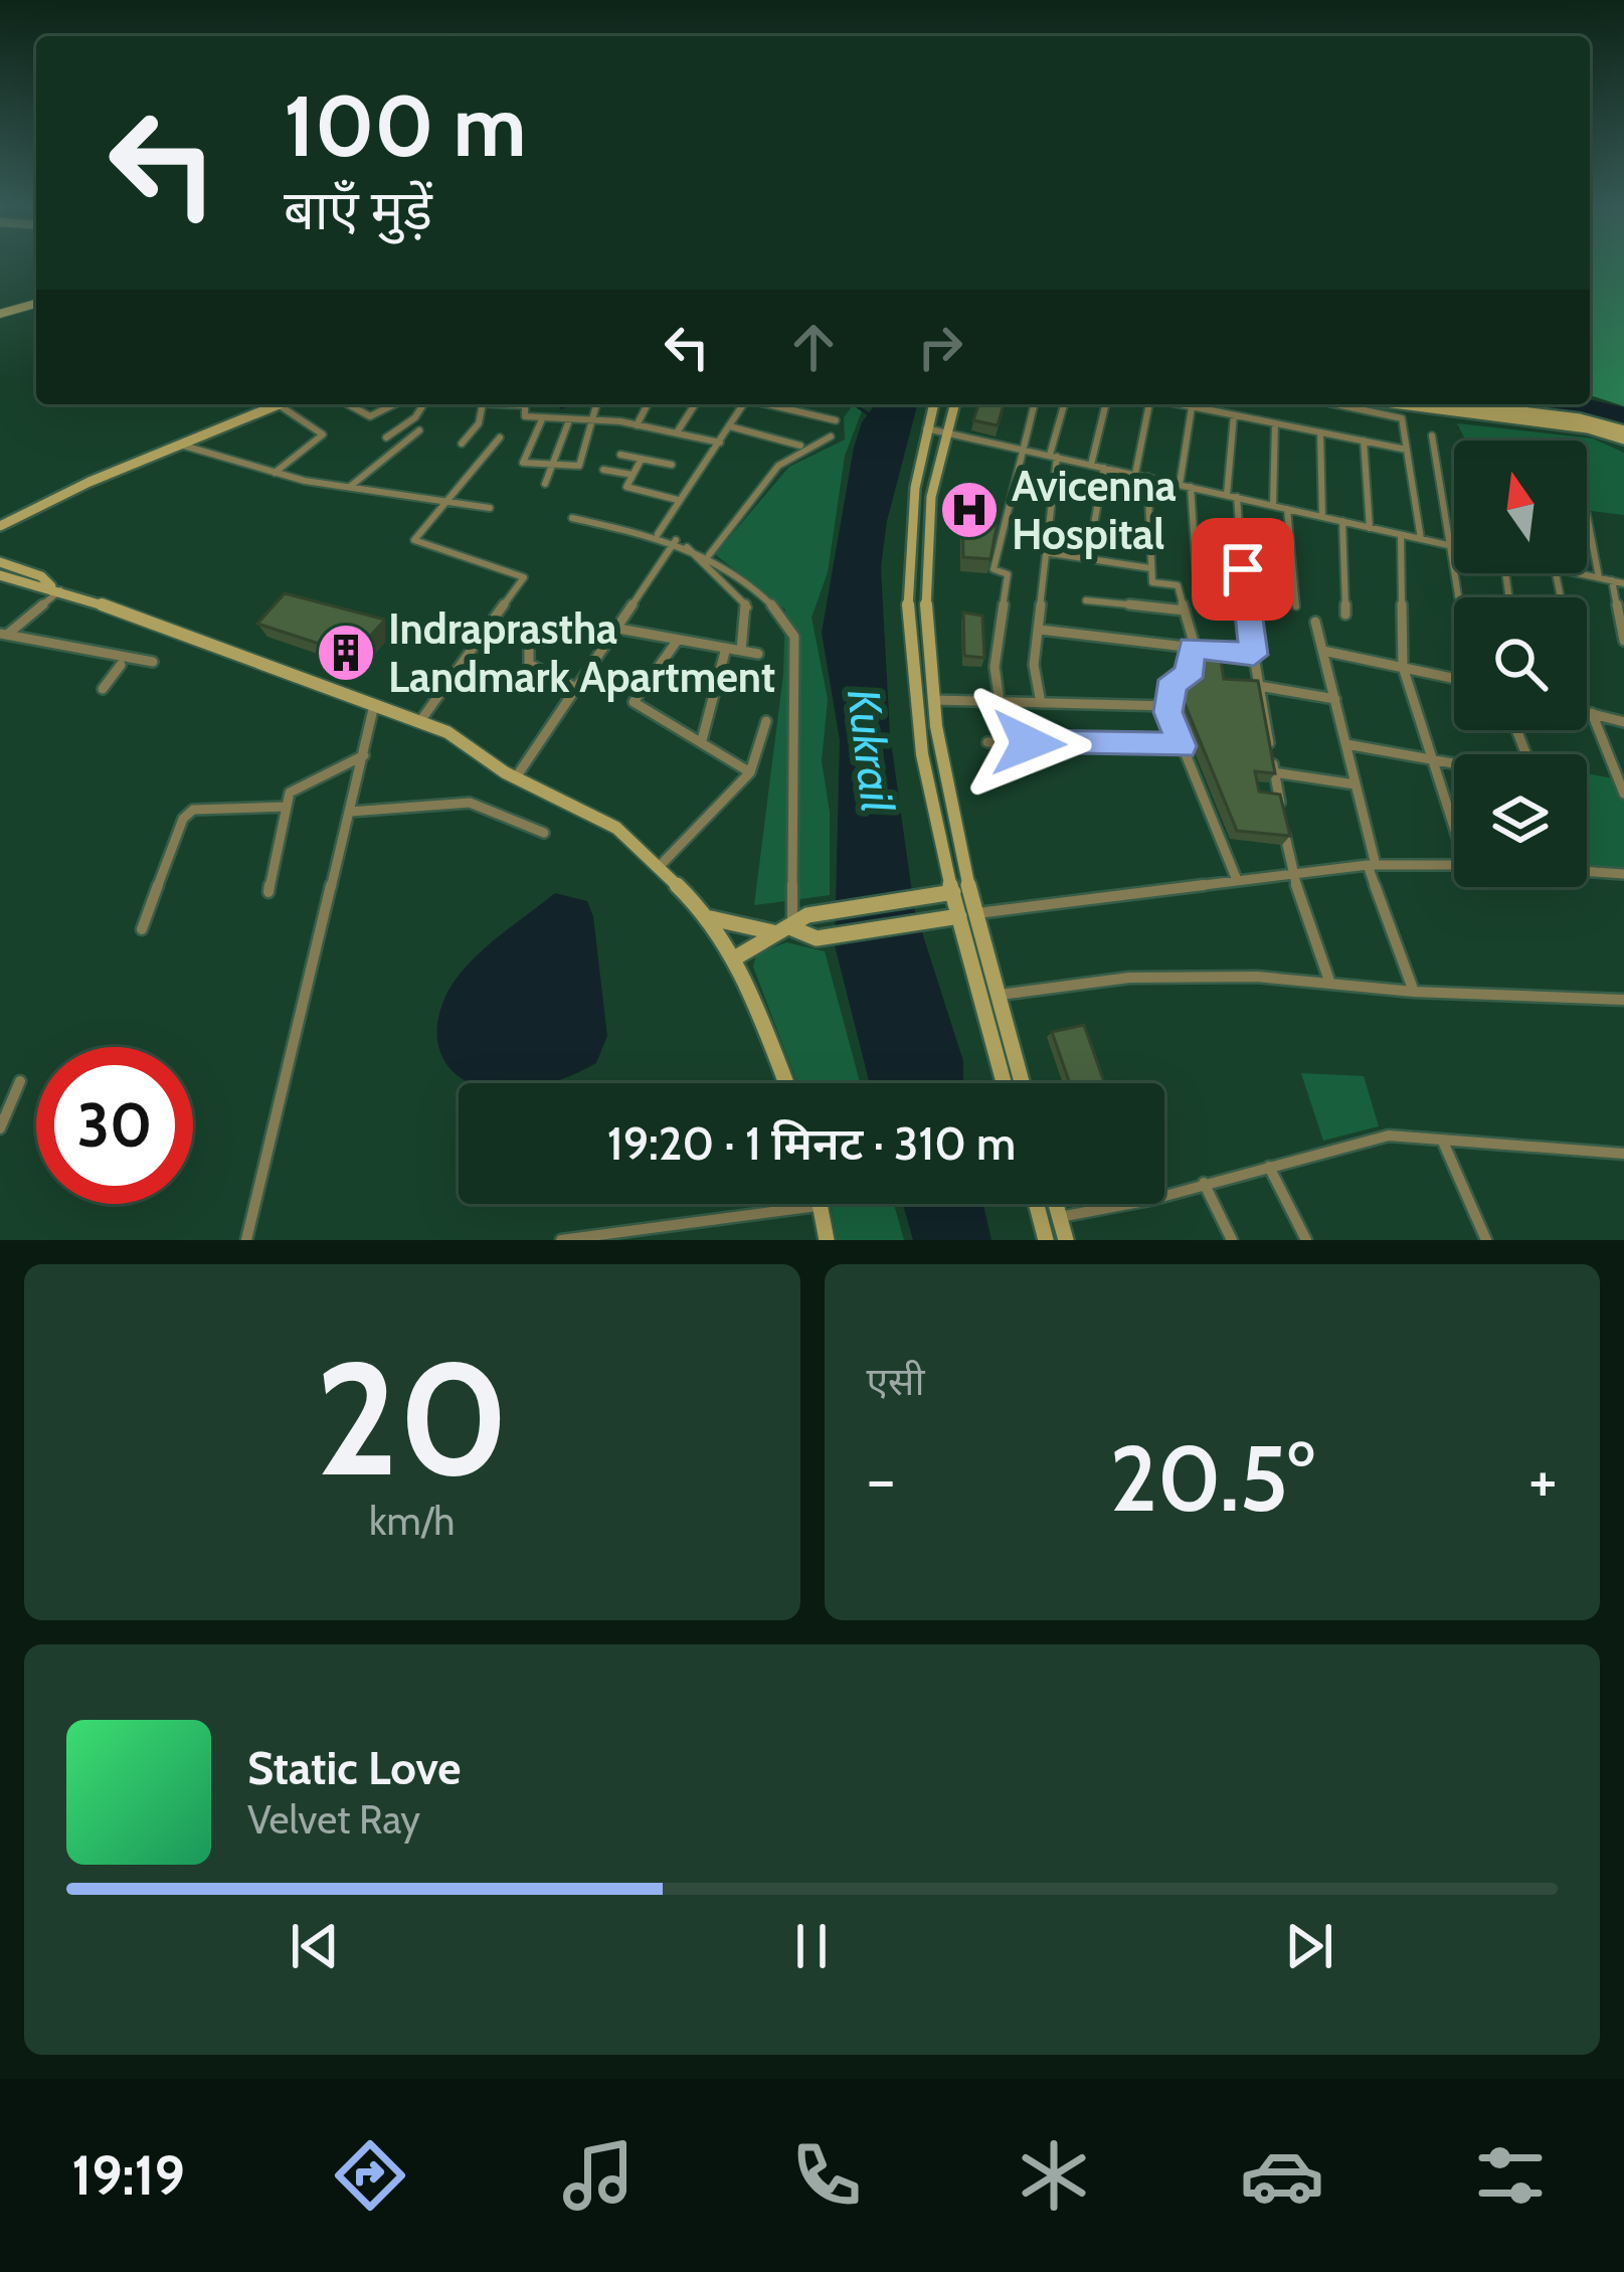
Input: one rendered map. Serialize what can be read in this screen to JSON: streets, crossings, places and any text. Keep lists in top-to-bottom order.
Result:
{
  "water": ["Kukrail"],
  "places": {
    "hospital": ["Avicenna Hospital"],
    "building": ["Indraprastha Landmark Apartment"]
  },
  "north": "top",
  "page": {
    "turn": ["100 m", "बाएँ मुड़ें"],
    "limit": "30",
    "trip": "19:20 · 1 मिनट · 310 m",
    "tile": [
      ["20", "km/h"],
      "एसी"
    ],
    "heat": ["−", "20.5°", "+"],
    "song": ["Static Love", "Velvet Ray"],
    "tabs": "19:19"
  }
}
